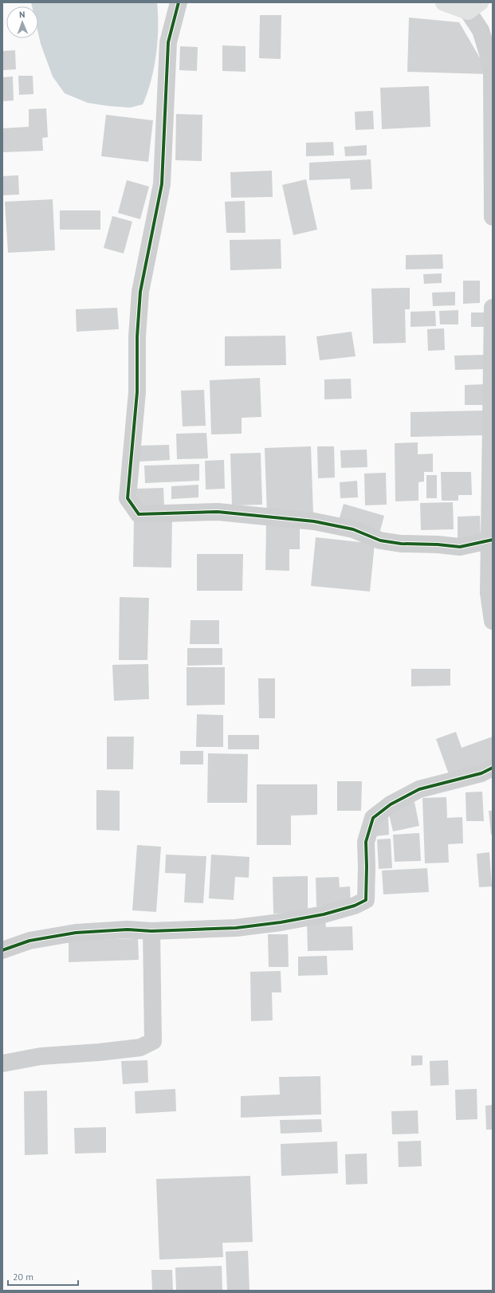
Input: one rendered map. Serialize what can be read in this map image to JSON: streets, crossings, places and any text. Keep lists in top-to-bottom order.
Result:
{
  "scale_bar": "20 m",
  "north": "top"
}
